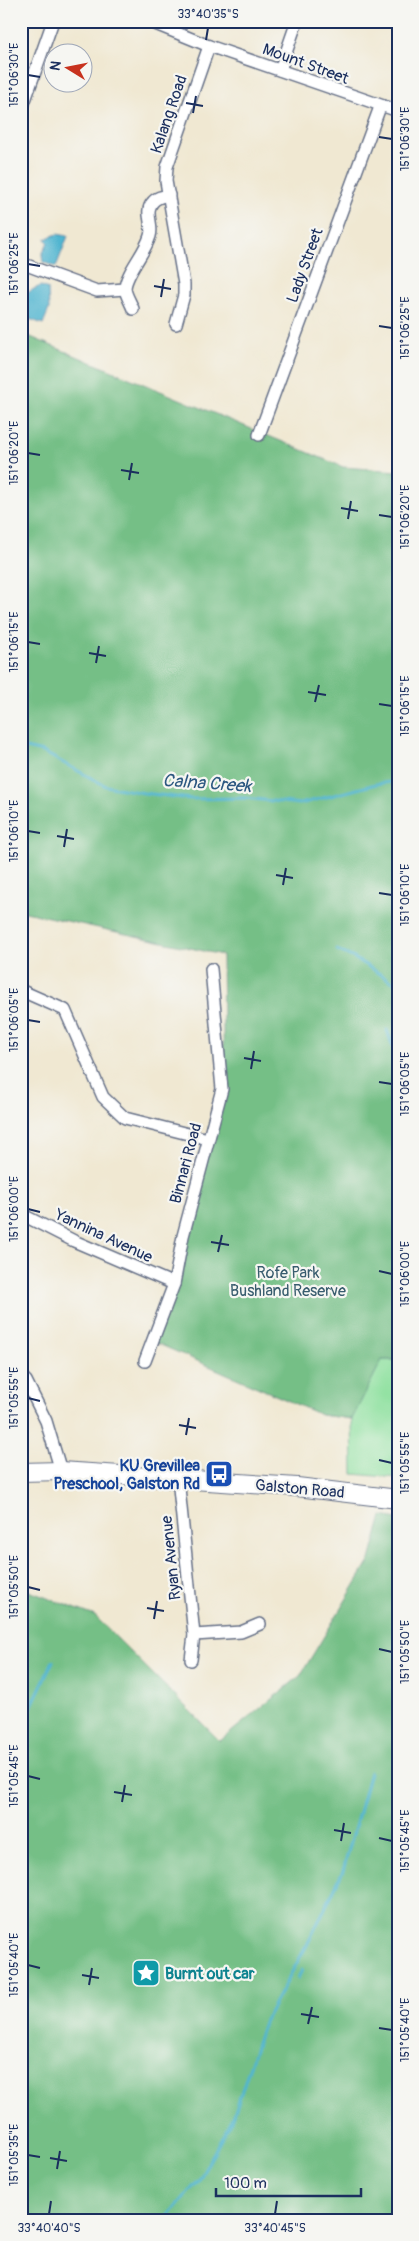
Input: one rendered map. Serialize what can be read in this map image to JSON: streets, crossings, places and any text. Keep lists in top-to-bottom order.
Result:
{
  "streets": {
    "main road": ["Galston Road"],
    "street": [
      "Mount Street",
      "Kalang Road",
      "Lady Street",
      "Binnari Road",
      "Yannina Avenue",
      "Ryan Avenue"
    ]
  },
  "crossings": [
    ["Mount Street", "Kalang Road"],
    ["Mount Street", "Lady Street"],
    ["Binnari Road", "Yannina Avenue"],
    ["Galston Road", "Ryan Avenue"]
  ],
  "water": ["Calna Creek"],
  "parks": ["Rofe Park Bushland Reserve"],
  "places": {
    "bus stop": ["KU Grevillea Preschool, Galston Rd"],
    "place": ["Burnt out car"]
  },
  "scale_bar": "100 m",
  "north": "left",
  "coordinates": [
    "33°40'35\"S",
    "151°06'30\"E",
    "151°06'25\"E",
    "151°06'20\"E",
    "151°06'15\"E",
    "151°06'10\"E",
    "151°06'05\"E",
    "151°06'00\"E",
    "151°05'55\"E",
    "151°05'50\"E",
    "151°05'45\"E",
    "151°05'40\"E",
    "151°05'35\"E",
    "33°40'40\"S",
    "33°40'45\"S"
  ]
}
